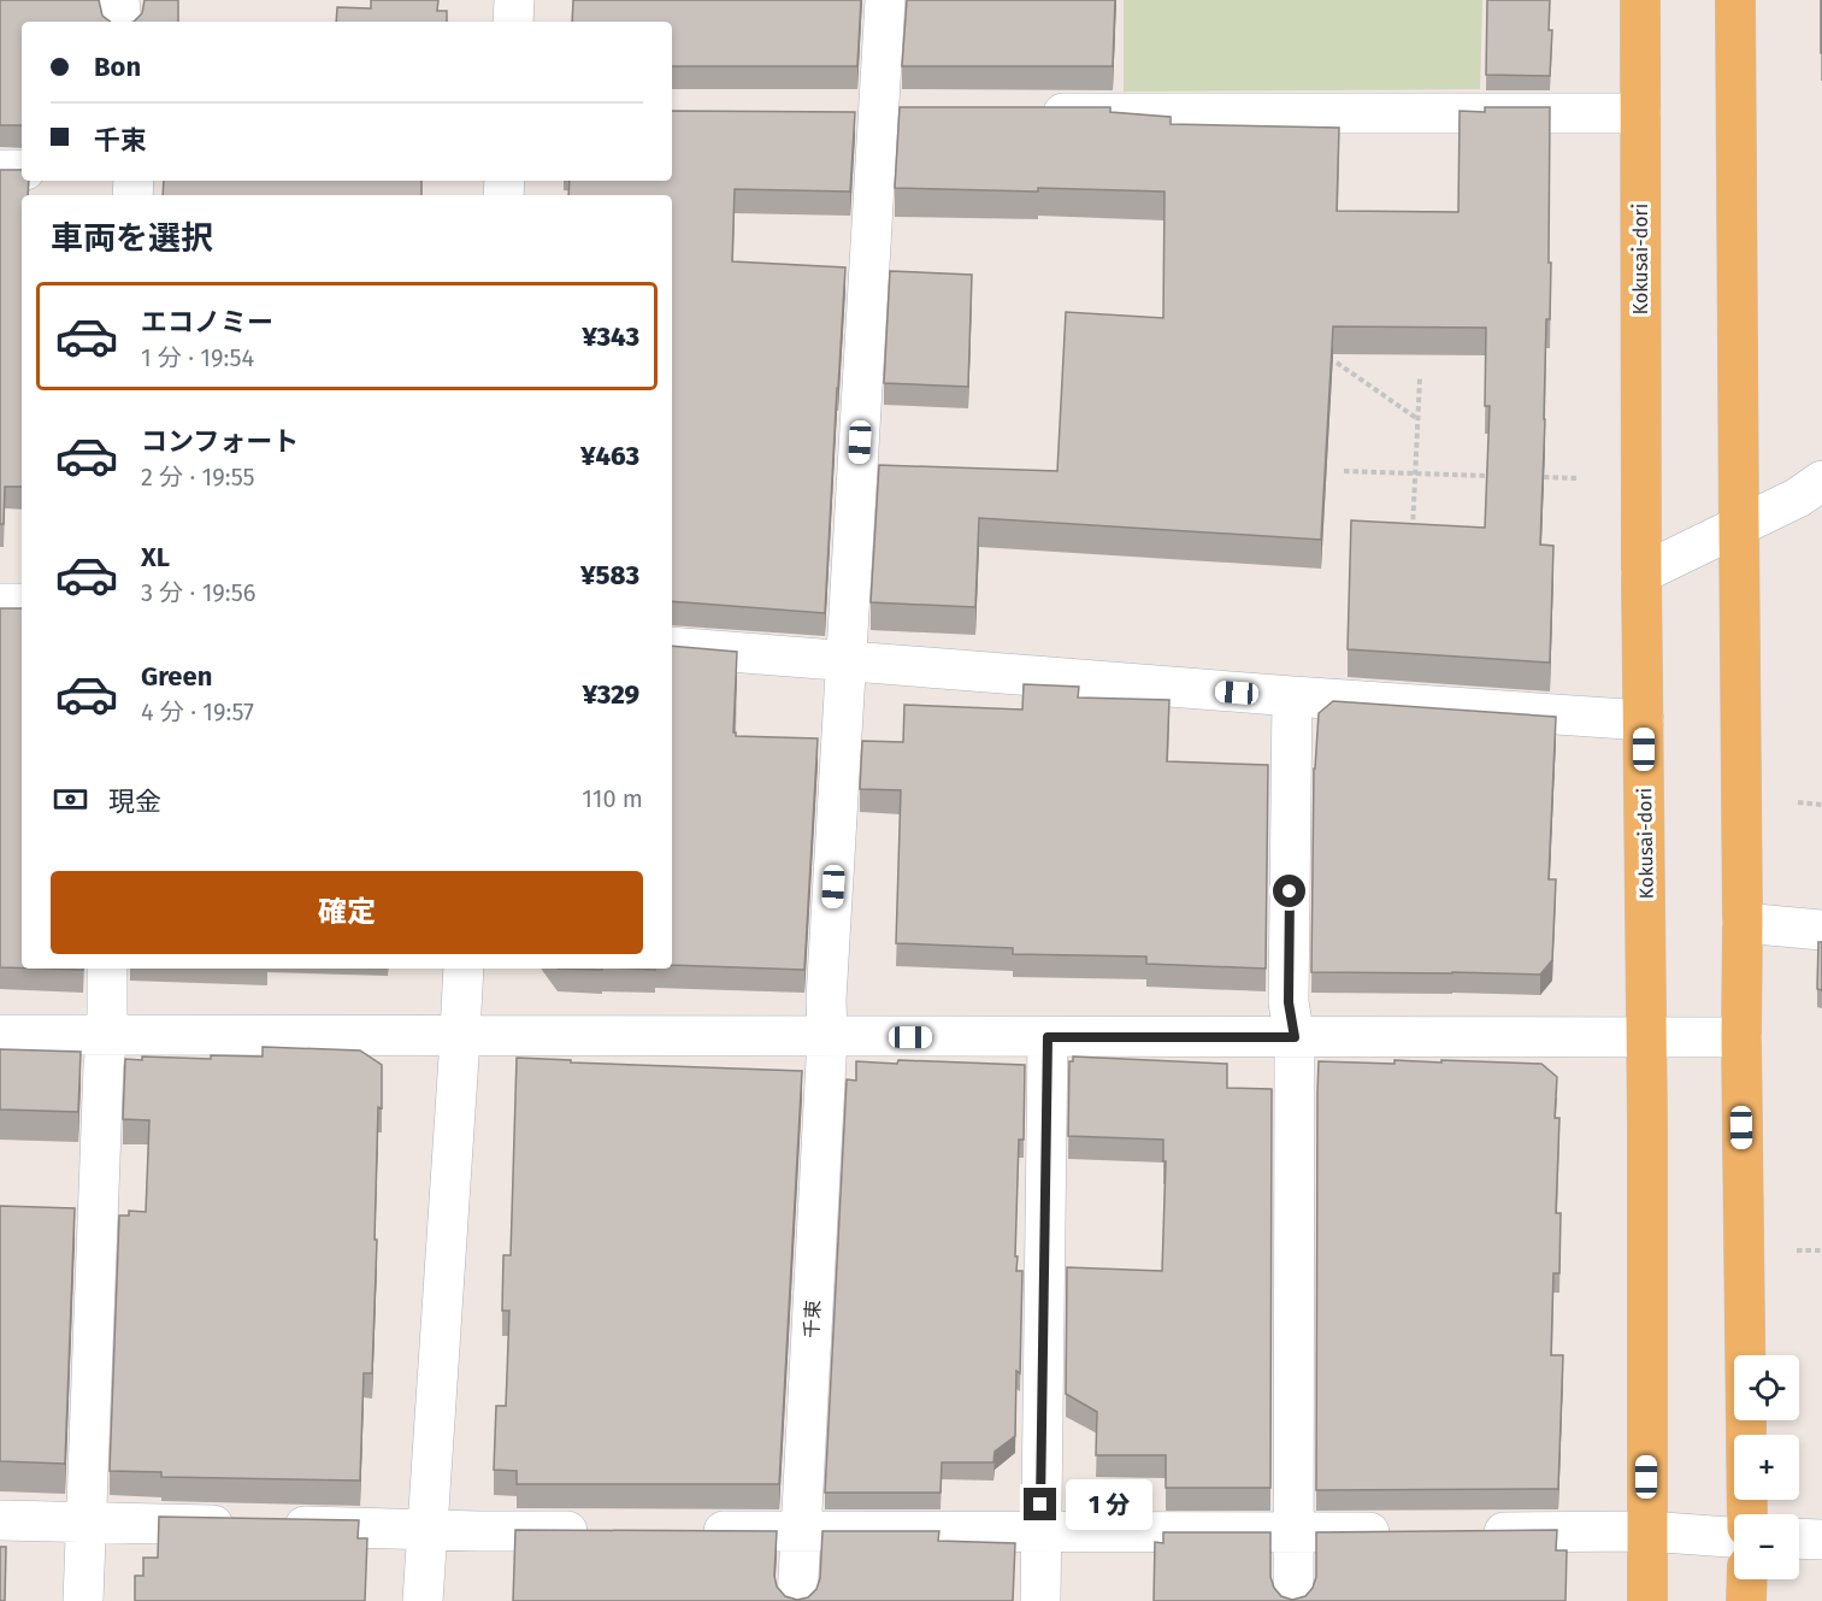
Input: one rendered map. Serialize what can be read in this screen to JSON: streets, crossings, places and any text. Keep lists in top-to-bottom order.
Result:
{
  "streets": {
    "main road": ["Kokusai-dori"],
    "street": ["千束"]
  },
  "page": {
    "banner": ["Bon", "千束"],
    "heading": "車両を選択",
    "list": [
      {
        "name": "エコノミー",
        "note": "1 分 · 19:54",
        "value": "¥343"
      },
      {
        "name": "コンフォート",
        "note": "2 分 · 19:55",
        "value": "¥463"
      },
      {
        "name": "XL",
        "note": "3 分 · 19:56",
        "value": "¥583"
      },
      {
        "name": "Green",
        "note": "4 分 · 19:57",
        "value": "¥329"
      }
    ],
    "pay": ["現金", "110 m"],
    "buttons": "確定",
    "map_buttons": ["+", "−"],
    "bubble": "1 分"
  }
}
